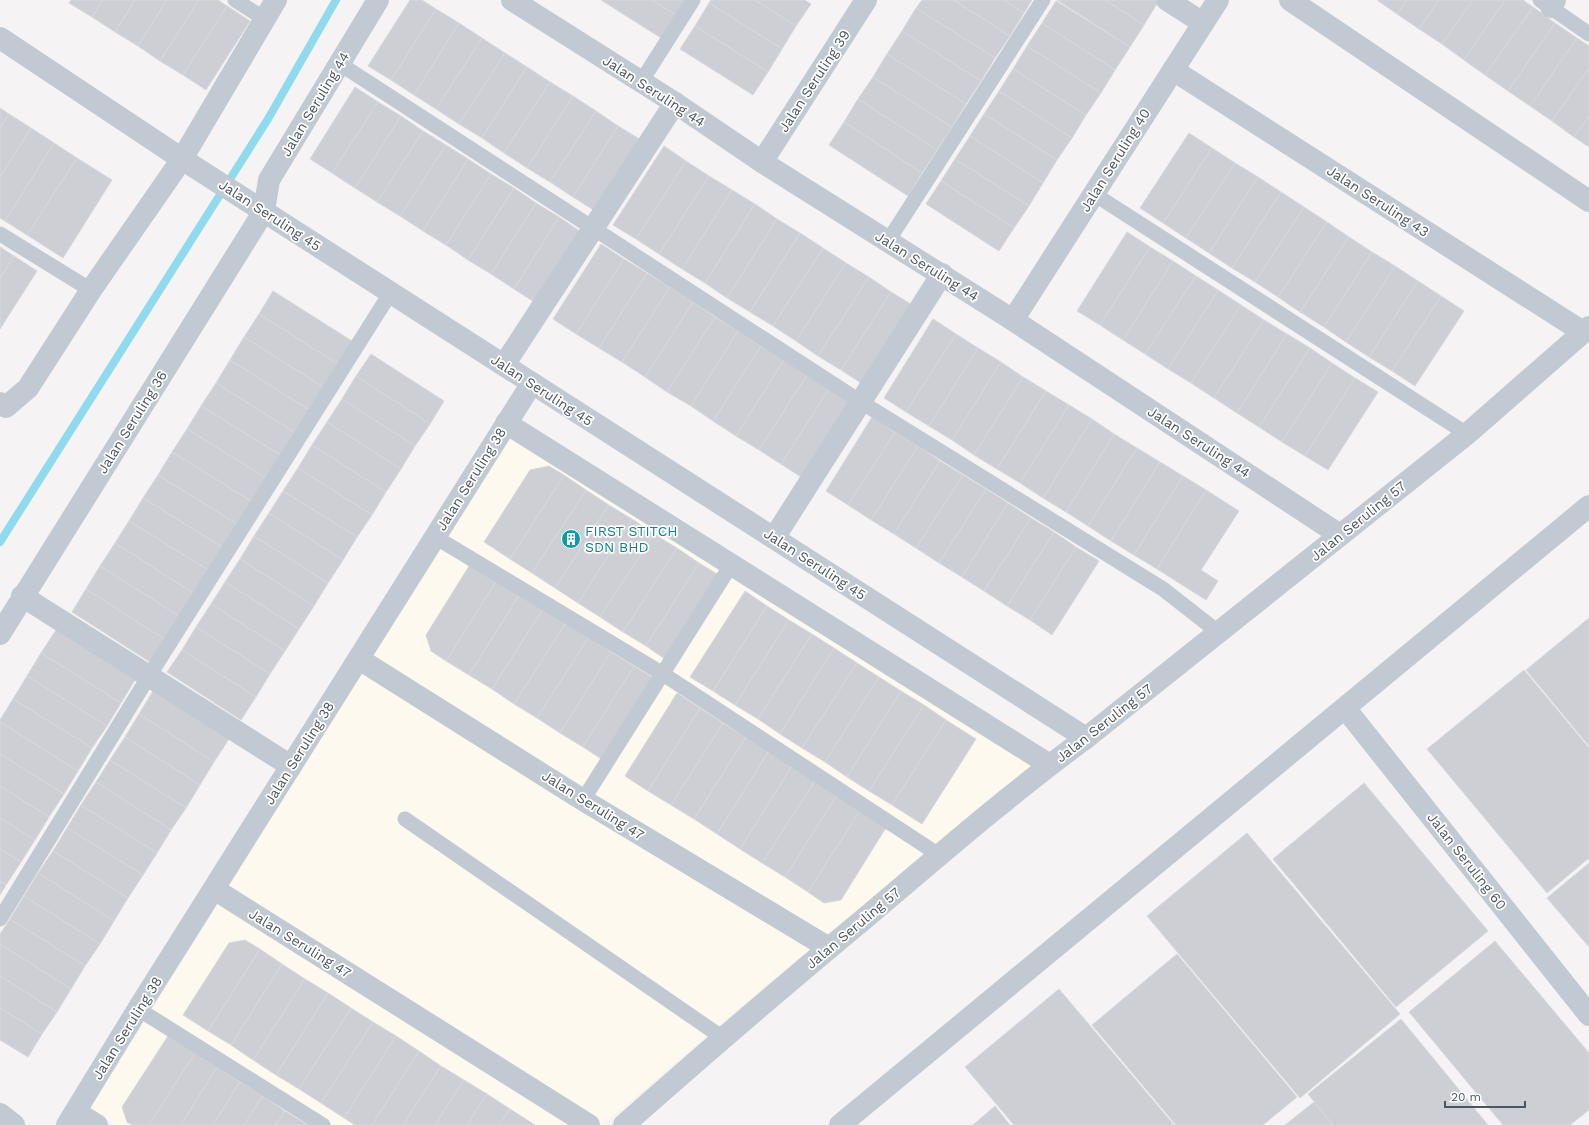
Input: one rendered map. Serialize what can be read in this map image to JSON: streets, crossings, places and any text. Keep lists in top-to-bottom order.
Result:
{
  "streets": {
    "street": [
      "Jalan Seruling 39",
      "Jalan Seruling 44",
      "Jalan Seruling 40",
      "Jalan Seruling 43",
      "Jalan Seruling 45",
      "Jalan Seruling 36",
      "Jalan Seruling 38",
      "Jalan Seruling 57",
      "Jalan Seruling 47",
      "Jalan Seruling 60"
    ]
  },
  "crossings": [
    ["Jalan Seruling 39", "Jalan Seruling 44"],
    ["Jalan Seruling 44", "Jalan Seruling 40"],
    ["Jalan Seruling 44", "Jalan Seruling 45"],
    ["Jalan Seruling 44", "Jalan Seruling 36"],
    ["Jalan Seruling 44", "Jalan Seruling 57"],
    ["Jalan Seruling 40", "Jalan Seruling 43"],
    ["Jalan Seruling 43", "Jalan Seruling 57"],
    ["Jalan Seruling 45", "Jalan Seruling 36"],
    ["Jalan Seruling 45", "Jalan Seruling 38"],
    ["Jalan Seruling 45", "Jalan Seruling 57"],
    ["Jalan Seruling 38", "Jalan Seruling 47"],
    ["Jalan Seruling 57", "Jalan Seruling 47"]
  ],
  "places": {
    "building": ["FIRST STITCH SDN BHD"]
  },
  "scale_bar": "20 m"
}
